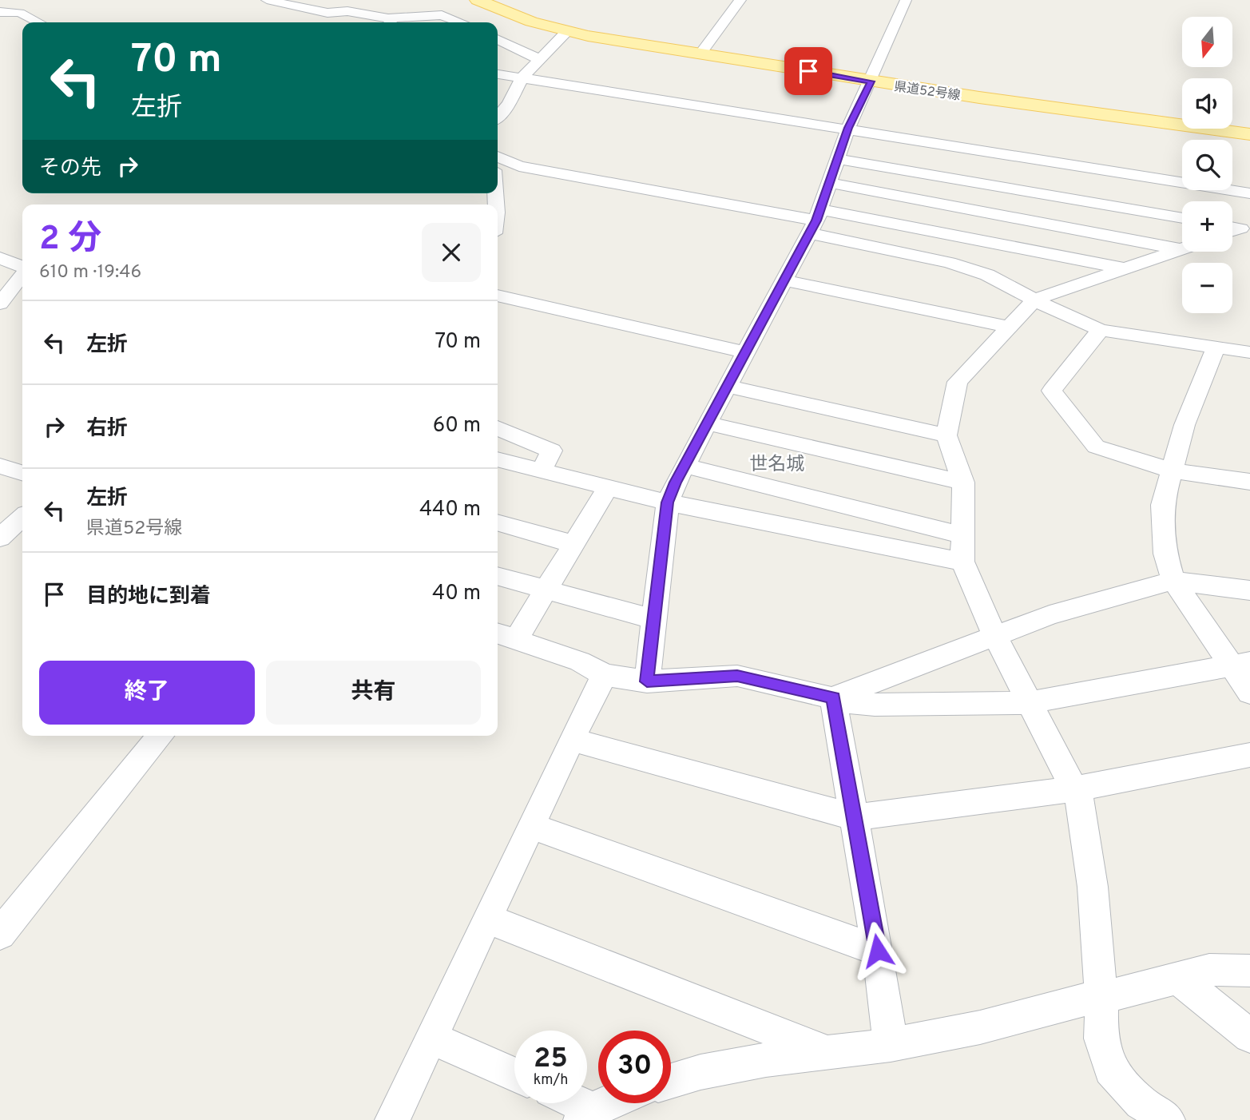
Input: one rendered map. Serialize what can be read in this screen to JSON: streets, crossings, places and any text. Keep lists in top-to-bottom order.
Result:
{
  "streets": {
    "main road": ["県道52号線"]
  },
  "districts": ["世名城"],
  "north": "bottom",
  "page": {
    "map_buttons": ["+", "−"],
    "turn": ["70 m", "左折"],
    "then": "その先",
    "heading": ["2 分", "610 m · 19:46"],
    "list": [
      {
        "name": "左折",
        "value": "70 m"
      },
      {
        "name": "右折",
        "value": "60 m"
      },
      {
        "name": "左折",
        "note": "県道52号線",
        "value": "440 m"
      },
      {
        "name": "目的地に到着",
        "value": "40 m"
      }
    ],
    "buttons": ["終了", "共有"],
    "speed": "25 km/h",
    "limit": "30"
  }
}
